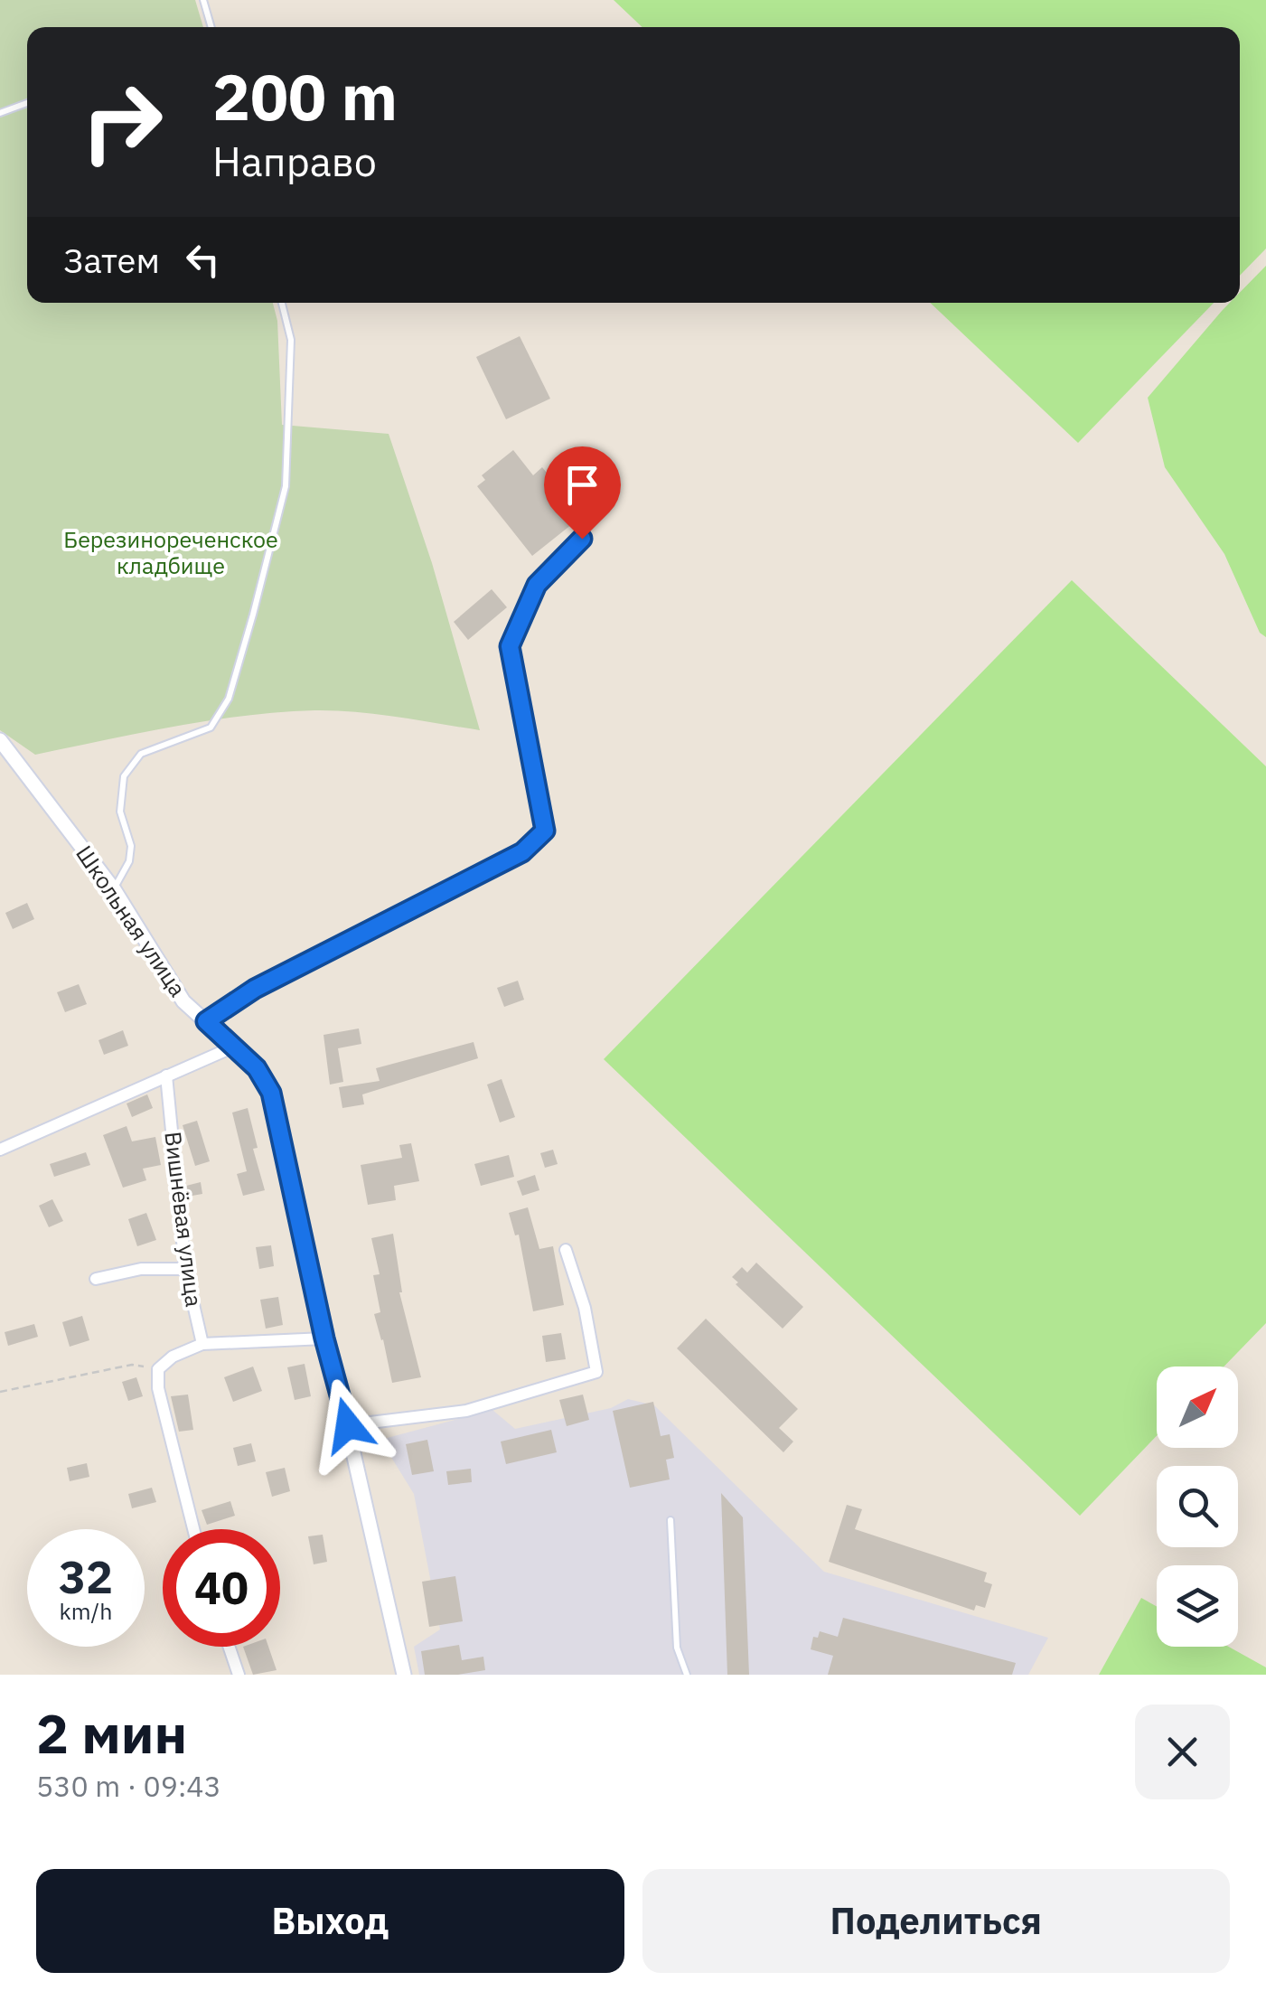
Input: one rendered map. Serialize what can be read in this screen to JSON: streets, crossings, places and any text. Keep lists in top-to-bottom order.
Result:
{
  "streets": {
    "street": ["Школьная улица", "Вишнёвая улица"]
  },
  "parks": ["Березинореченское кладбище"],
  "north": "top right",
  "page": {
    "turn": ["200 m", "Направо"],
    "then": "Затем",
    "speed": "32 km/h",
    "limit": "40",
    "heading": ["2 мин", "530 m · 09:43"],
    "buttons": ["Выход", "Поделиться"]
  }
}
